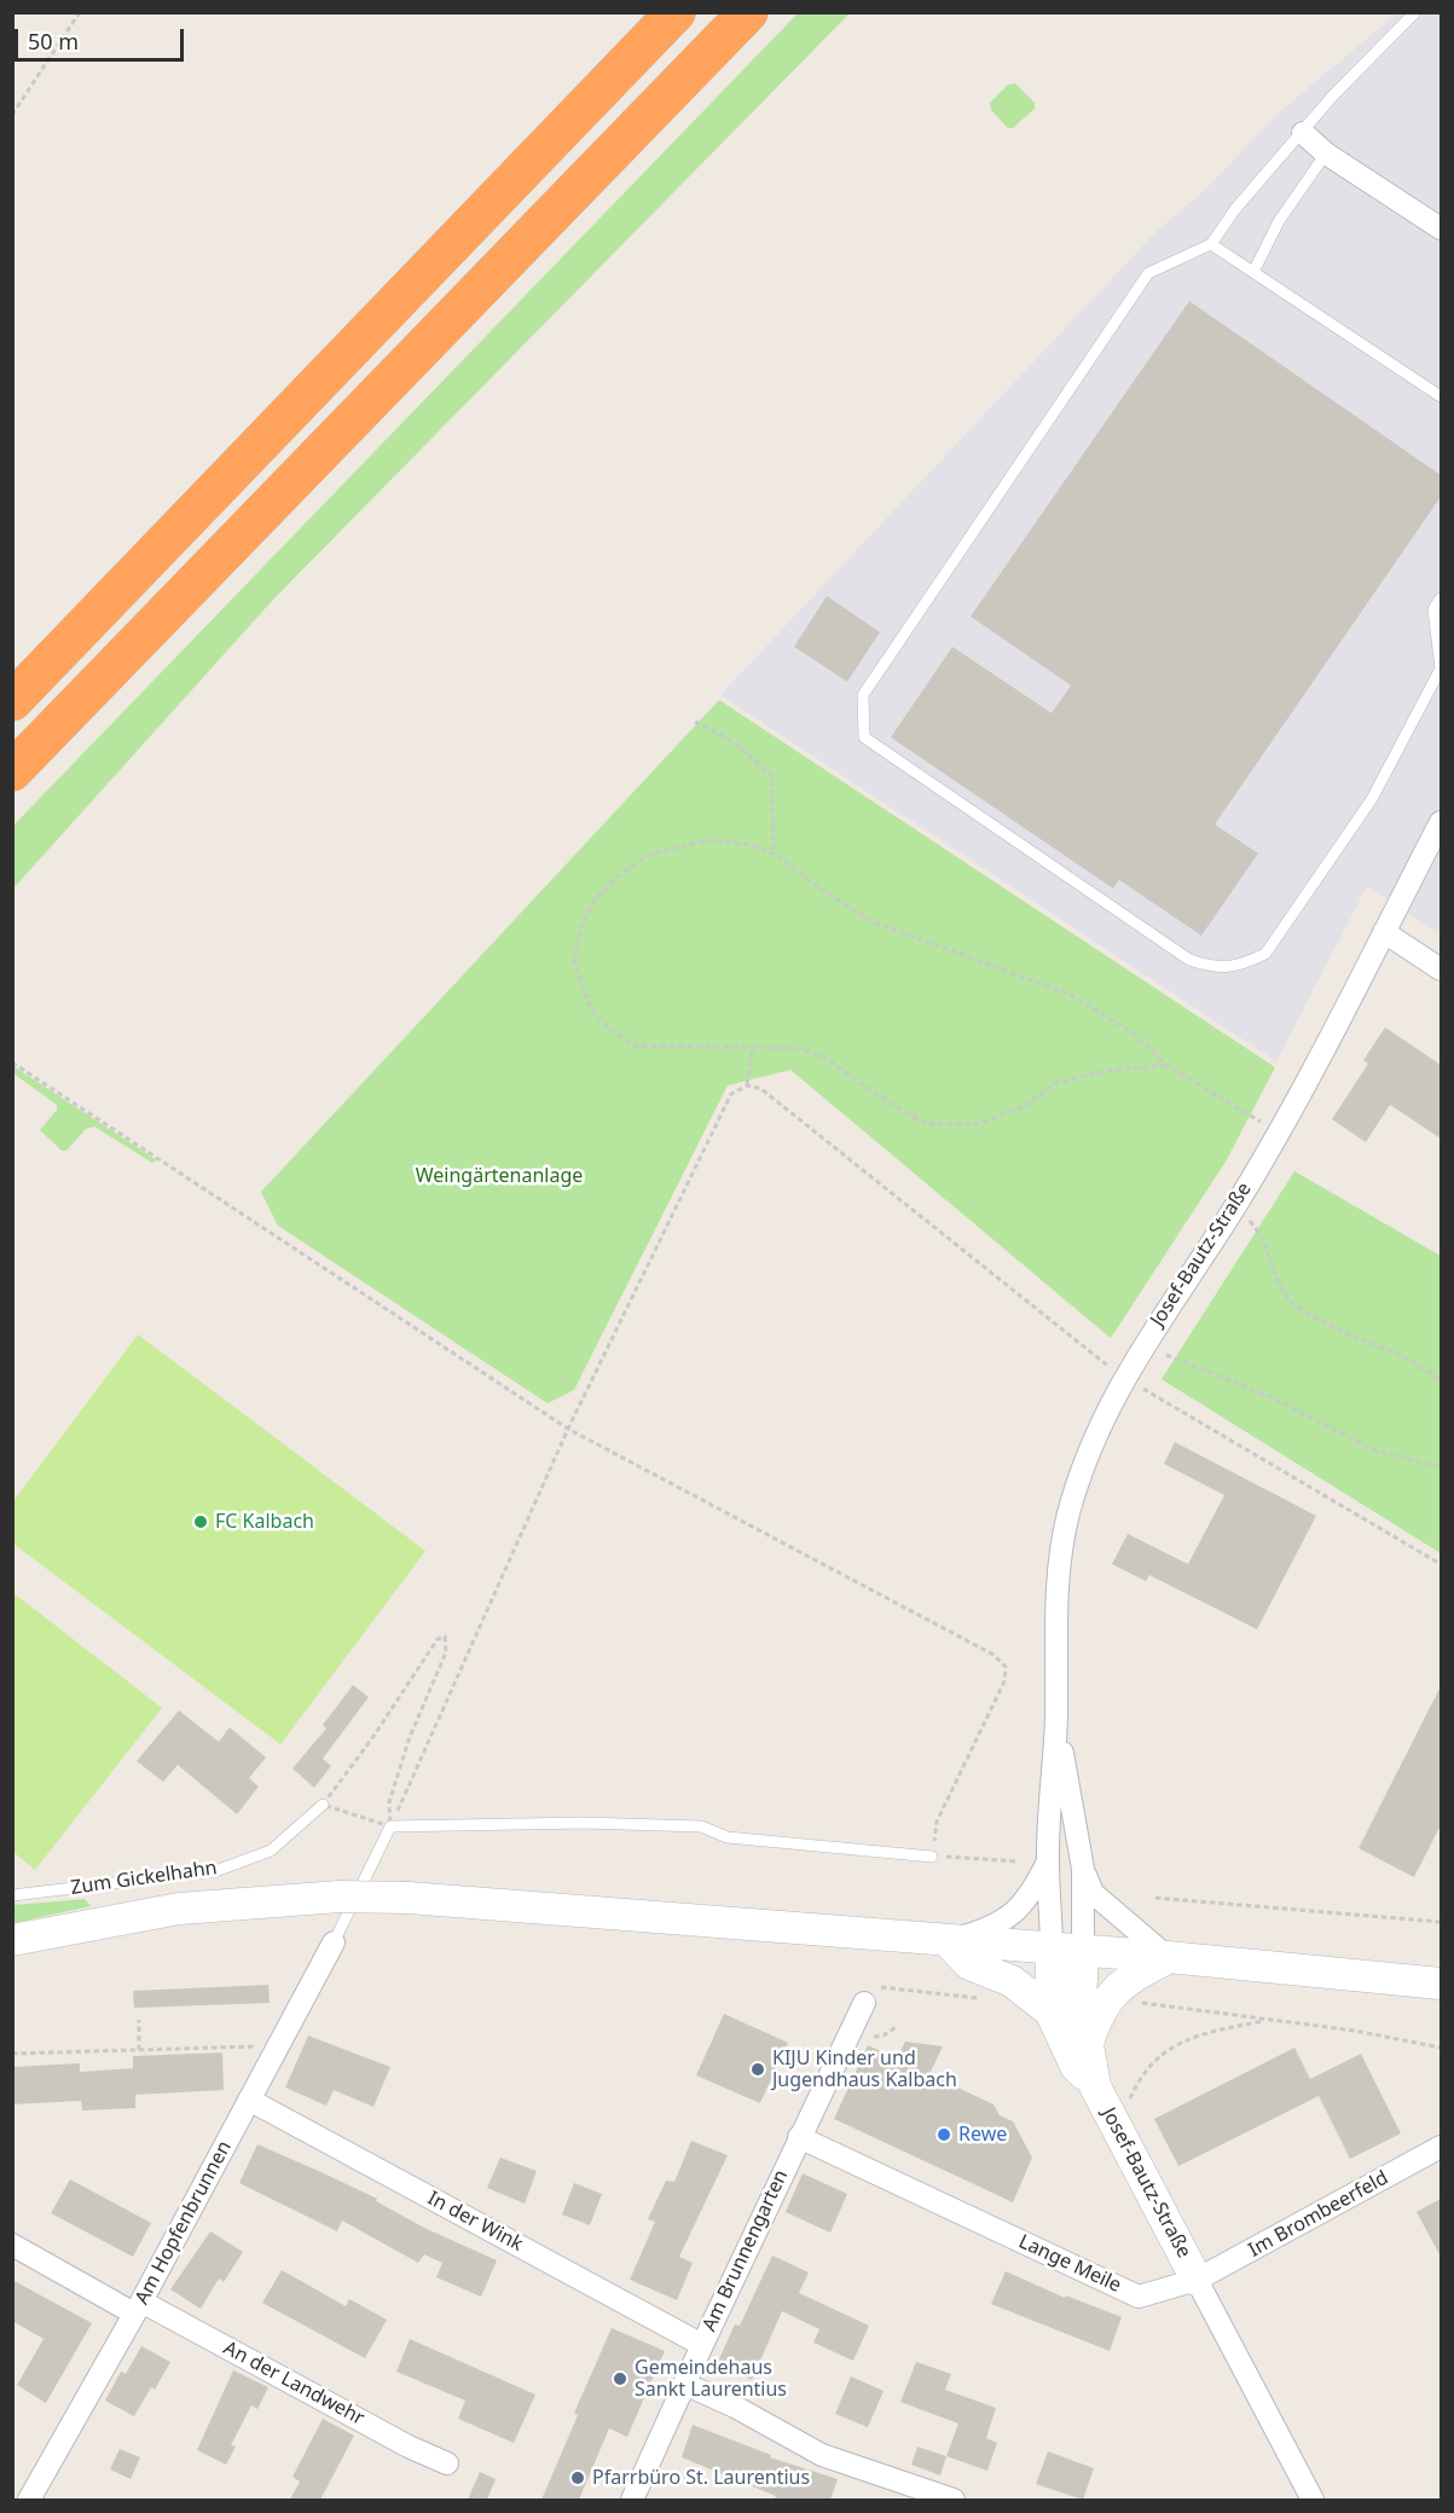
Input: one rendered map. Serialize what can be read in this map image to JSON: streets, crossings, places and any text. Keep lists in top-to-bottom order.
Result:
{
  "streets": {
    "main road": ["Josef-Bautz-Straße"],
    "street": [
      "Im Brombeerfeld",
      "In der Wink",
      "Am Hopfenbrunnen",
      "Am Brunnengarten",
      "Lange Meile",
      "An der Landwehr"
    ],
    "lane": ["Zum Gickelhahn"]
  },
  "crossings": [
    ["Josef-Bautz-Straße", "Im Brombeerfeld"],
    ["Josef-Bautz-Straße", "Lange Meile"],
    ["Im Brombeerfeld", "Lange Meile"],
    ["In der Wink", "Am Hopfenbrunnen"],
    ["In der Wink", "Am Brunnengarten"],
    ["Am Hopfenbrunnen", "An der Landwehr"],
    ["Am Brunnengarten", "Lange Meile"]
  ],
  "parks": ["Weingärtenanlage"],
  "places": [
    "FC Kalbach",
    "KIJU Kinder und Jugendhaus Kalbach",
    "Rewe",
    "Gemeindehaus Sankt Laurentius",
    "Pfarrbüro St. Laurentius"
  ],
  "scale_bar": "50 m"
}
